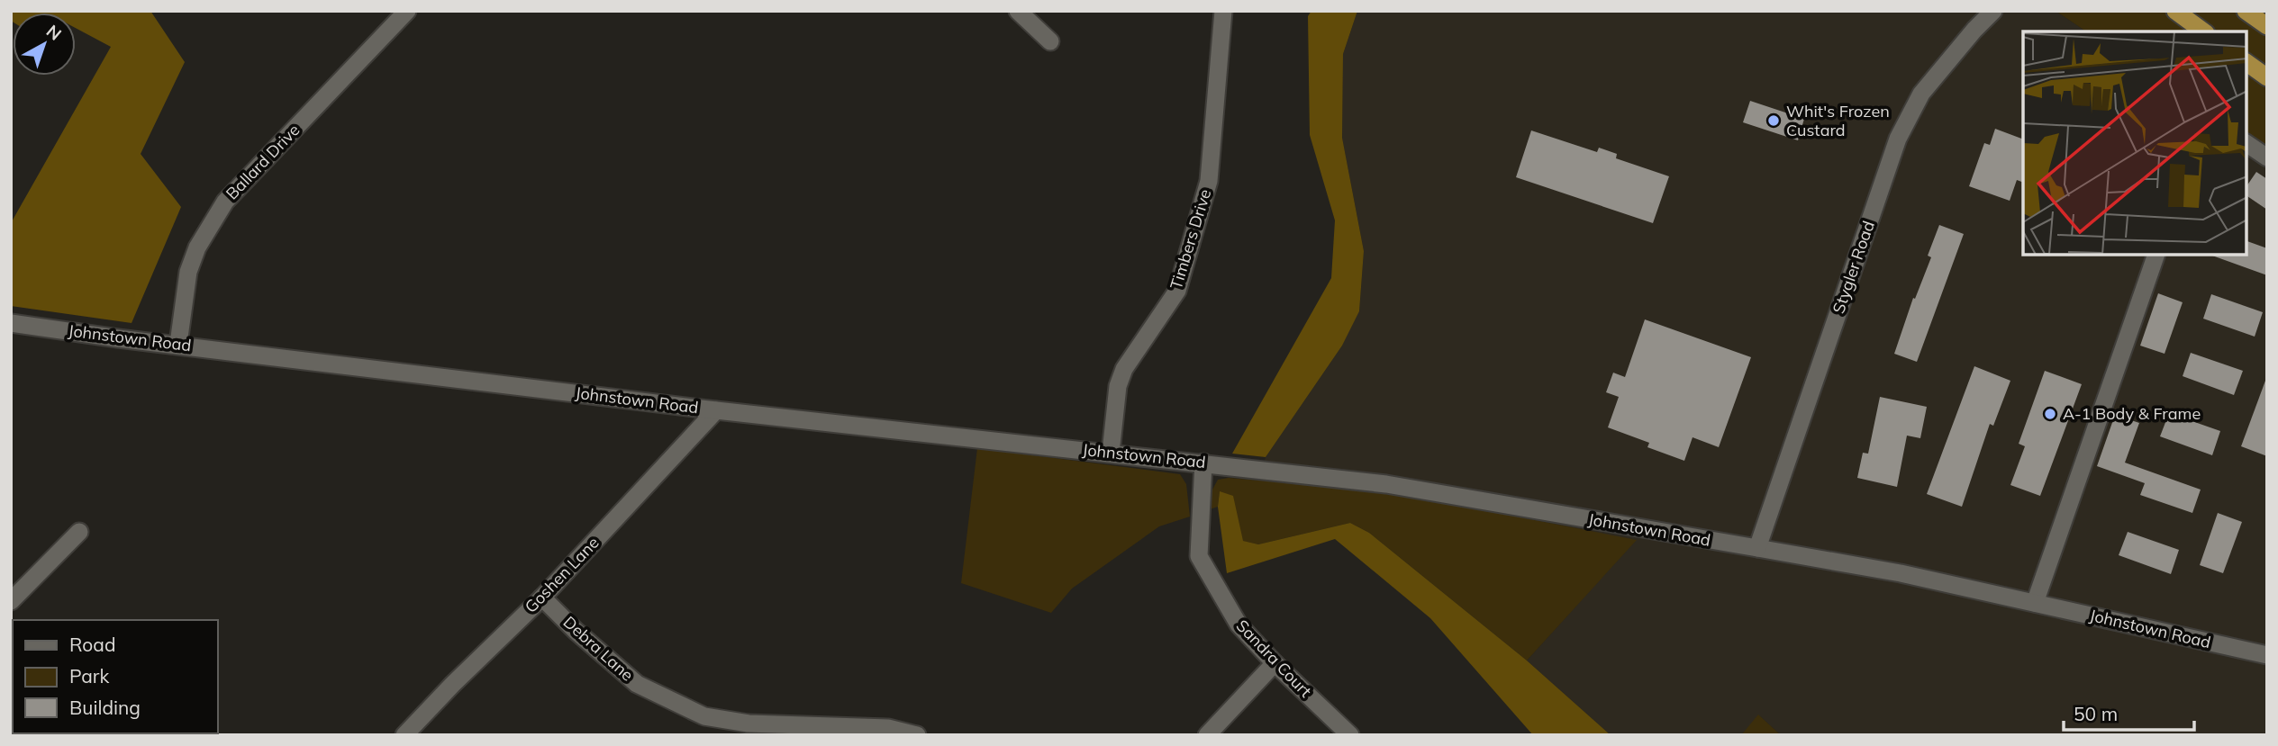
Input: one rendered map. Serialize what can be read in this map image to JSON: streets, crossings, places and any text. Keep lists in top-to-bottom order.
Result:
{
  "streets": {
    "street": [
      "Ballard Drive",
      "Timbers Drive",
      "Stygler Road",
      "Johnstown Road",
      "Goshen Lane",
      "Debra Lane",
      "Sandra Court"
    ]
  },
  "crossings": [
    ["Ballard Drive", "Johnstown Road"],
    ["Timbers Drive", "Johnstown Road"],
    ["Stygler Road", "Johnstown Road"],
    ["Johnstown Road", "Goshen Lane"],
    ["Johnstown Road", "Sandra Court"],
    ["Goshen Lane", "Debra Lane"]
  ],
  "places": ["Whit's Frozen Custard", "A-1 Body & Frame"],
  "legend": ["Road", "Park", "Building"],
  "scale_bar": "50 m",
  "north": "top right"
}
